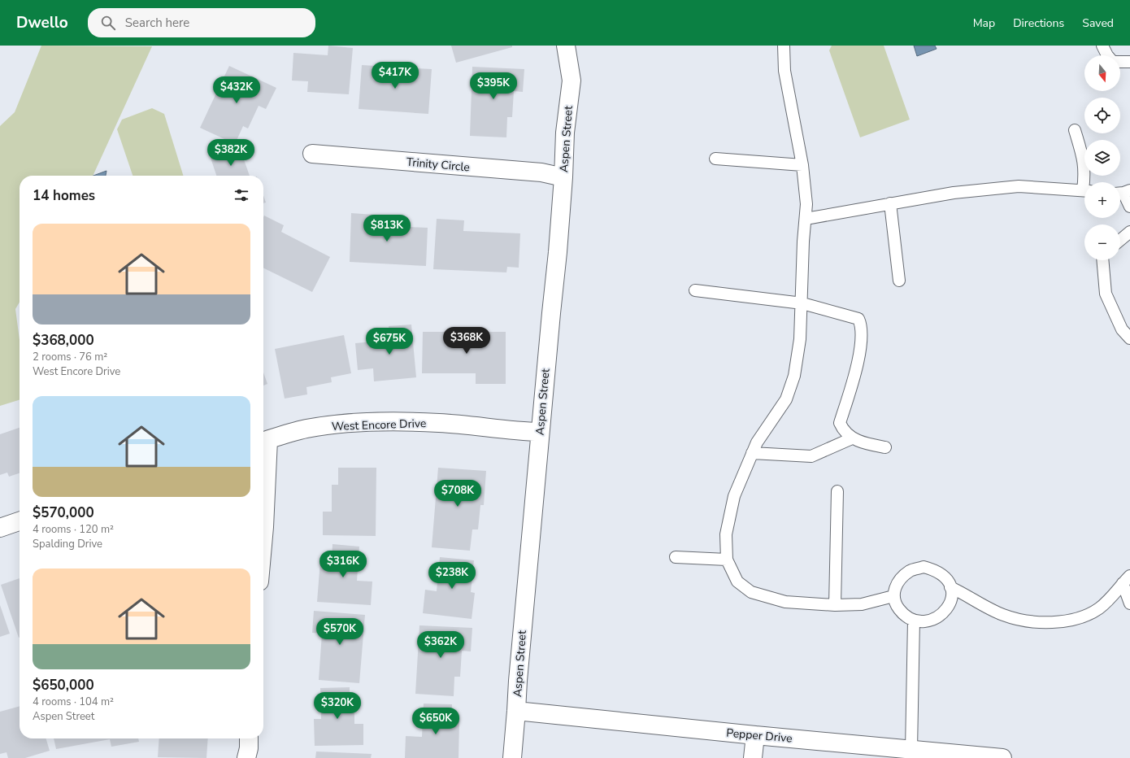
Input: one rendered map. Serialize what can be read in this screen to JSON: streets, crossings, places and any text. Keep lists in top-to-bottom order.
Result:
{
  "streets": {
    "street": [
      "Aspen Street",
      "Trinity Circle",
      "West Encore Drive",
      "Pepper Drive"
    ]
  },
  "crossings": [
    ["Aspen Street", "Trinity Circle"],
    ["Aspen Street", "West Encore Drive"],
    ["Aspen Street", "Pepper Drive"]
  ],
  "north": "bottom",
  "page": {
    "header": "Dwello",
    "search": "Search here",
    "nav": ["Map", "Directions", "Saved"],
    "map_buttons": ["+", "−"],
    "price": [
      "$417K",
      "$395K",
      "$432K",
      "$382K",
      "$813K",
      "$368K",
      "$675K",
      "$708K",
      "$316K",
      "$238K",
      "$570K",
      "$362K",
      "$320K",
      "$650K"
    ],
    "heading": "14 homes",
    "list": [
      {
        "name": "$368,000",
        "note": "2 rooms · 76 m² · West Encore Drive"
      },
      {
        "name": "$570,000",
        "note": "4 rooms · 120 m² · Spalding Drive"
      },
      {
        "name": "$650,000",
        "note": "4 rooms · 104 m² · Aspen Street"
      }
    ]
  }
}
